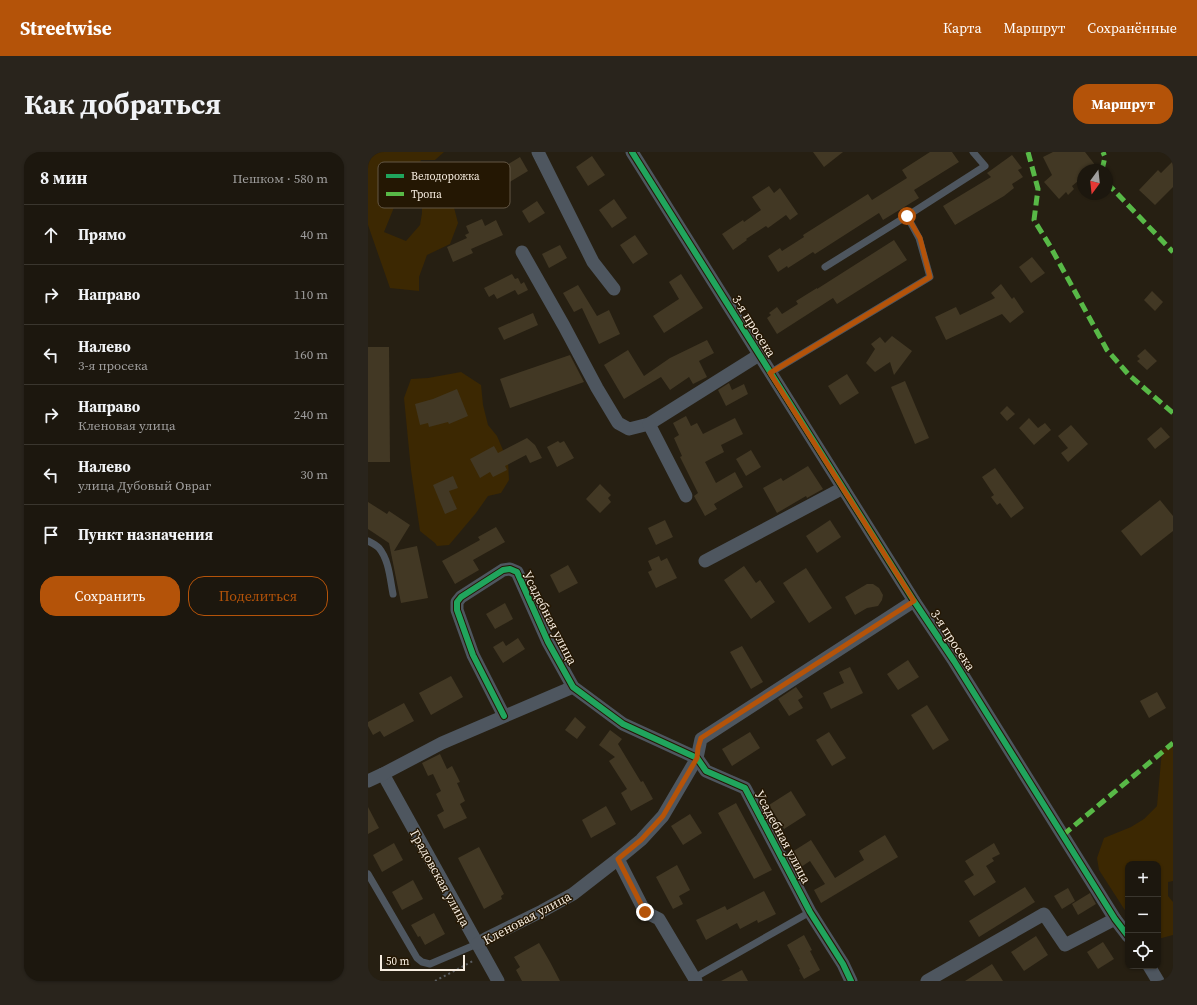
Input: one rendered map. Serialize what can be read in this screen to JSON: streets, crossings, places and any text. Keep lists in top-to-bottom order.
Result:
{
  "streets": {
    "street": [
      "3-я просека",
      "Усадебная улица",
      "Градовская улица",
      "Кленовая улица"
    ]
  },
  "crossings": [
    ["3-я просека", "Кленовая улица"],
    ["Усадебная улица", "Кленовая улица"],
    ["Градовская улица", "Кленовая улица"]
  ],
  "legend": ["Велодорожка", "Тропа"],
  "scale_bar": "50 m",
  "north": "bottom",
  "page": {
    "header": "Streetwise",
    "nav": ["Карта", "Маршрут", "Сохранённые"],
    "buttons": [
      "Маршрут",
      ["Сохранить", "Поделиться"]
    ],
    "title": "Как добраться",
    "heading": ["8 мин", "Пешком · 580 m"],
    "list": [
      ["Прямо", "40 m"],
      ["Направо", "110 m"],
      ["Налево", "3-я просека", "160 m"],
      ["Направо", "Кленовая улица", "240 m"],
      ["Налево", "улица Дубовый Овраг", "30 m"],
      "Пункт назначения"
    ],
    "map_buttons": ["+", "−"],
    "scale": "50 m"
  }
}
